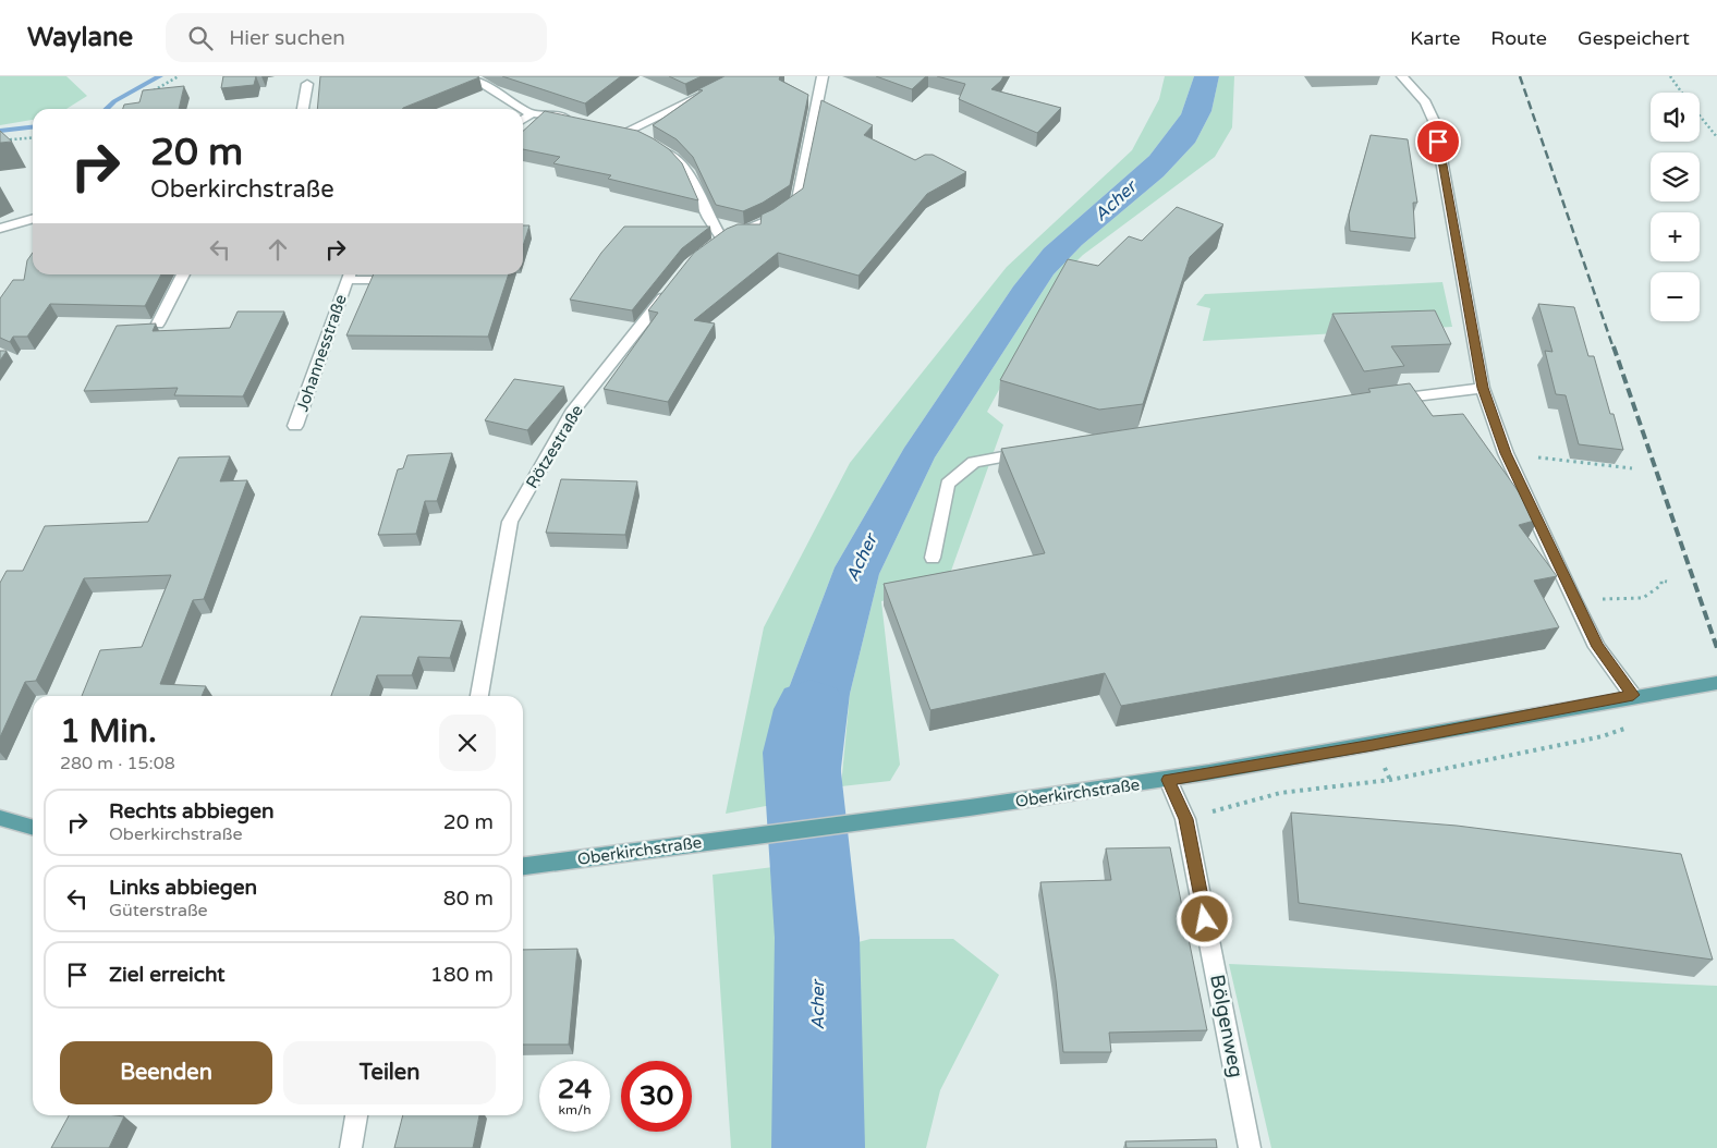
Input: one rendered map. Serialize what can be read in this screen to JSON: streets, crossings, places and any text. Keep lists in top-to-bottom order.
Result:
{
  "streets": {
    "main road": ["Oberkirchstraße"],
    "street": ["Johannesstraße", "Rötzestraße", "Bölgenweg"]
  },
  "crossings": [
    ["Oberkirchstraße", "Bölgenweg"]
  ],
  "water": ["Acher"],
  "page": {
    "header": "Waylane",
    "search": "Hier suchen",
    "nav": ["Karte", "Route", "Gespeichert"],
    "map_buttons": ["+", "−"],
    "turn": ["20 m", "Oberkirchstraße"],
    "heading": ["1 Min.", "280 m · 15:08"],
    "list": [
      {
        "name": "Rechts abbiegen",
        "note": "Oberkirchstraße",
        "value": "20 m"
      },
      {
        "name": "Links abbiegen",
        "note": "Güterstraße",
        "value": "80 m"
      },
      {
        "name": "Ziel erreicht",
        "value": "180 m"
      }
    ],
    "buttons": ["Beenden", "Teilen"],
    "speed": "24 km/h",
    "limit": "30"
  }
}
